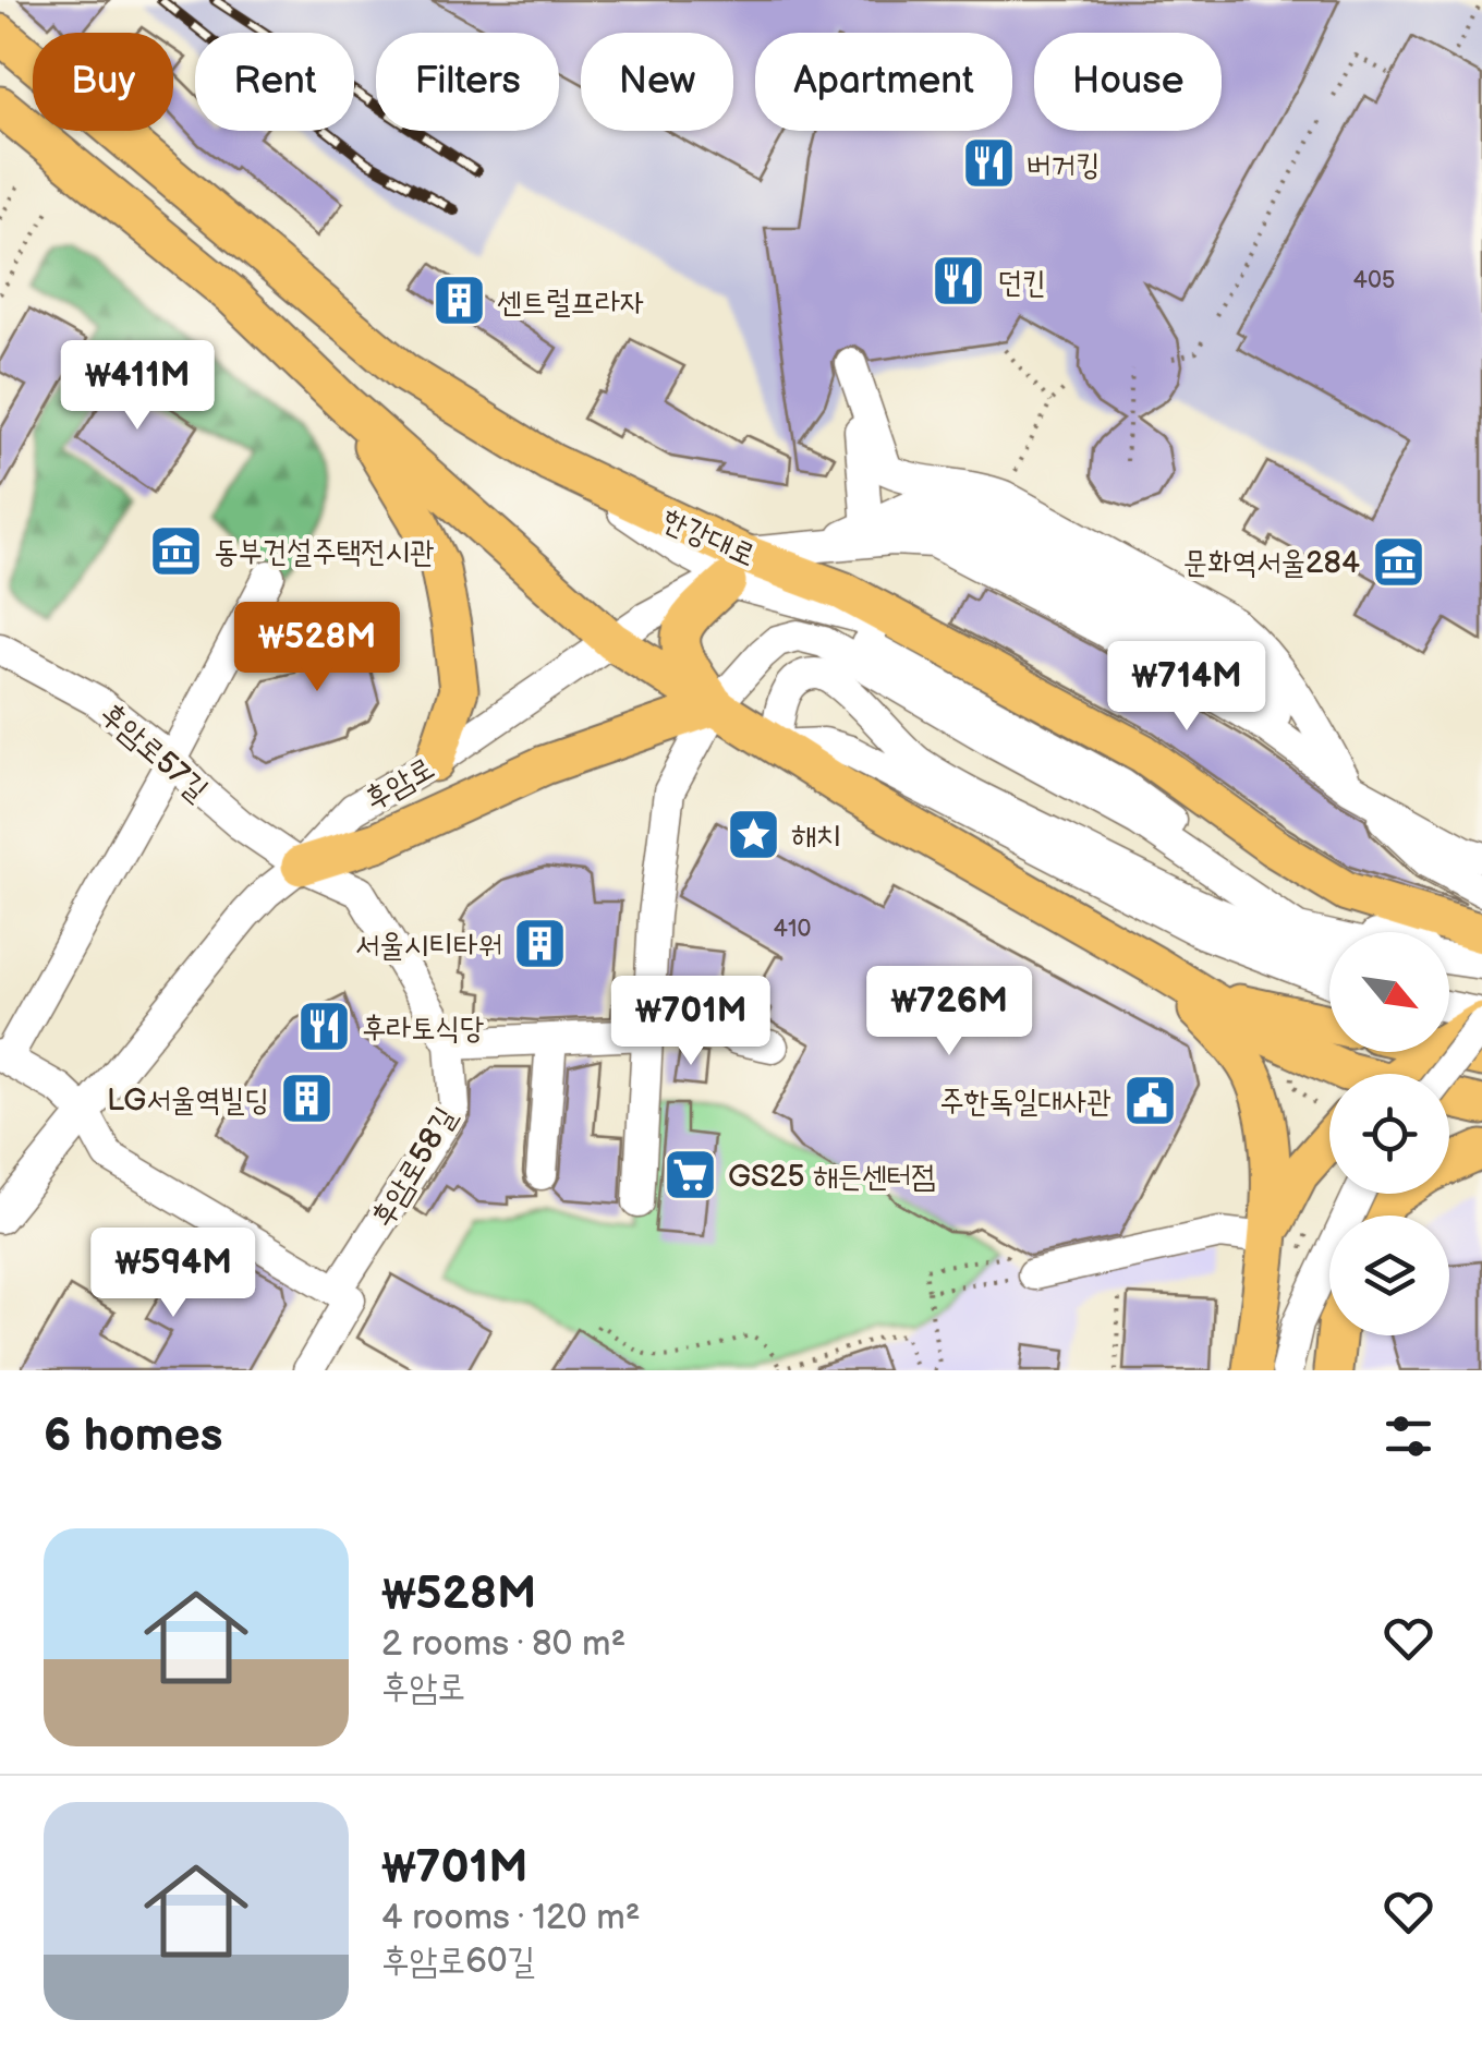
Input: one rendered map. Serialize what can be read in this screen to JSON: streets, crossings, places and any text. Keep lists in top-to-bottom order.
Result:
{
  "streets": {
    "main road": ["한강대로"],
    "street": ["후암로57길", "후암로", "후암로58길"]
  },
  "crossings": [
    ["한강대로", "후암로"],
    ["후암로57길", "후암로"],
    ["후암로57길", "후암로58길"],
    ["후암로", "후암로58길"]
  ],
  "places": {
    "restaurant": ["버거킹", "던킨", "후라토식당"],
    "building": ["센트럴프라자", "서울시티타워", "LG서울역빌딩"],
    "museum": ["동부건설주택전시관", "문화역서울284"],
    "place": ["해치"],
    "public building": ["주한독일대사관"],
    "supermarket": ["GS25 해든센터점"]
  },
  "house_numbers": ["405", "410"],
  "north": "bottom right",
  "page": {
    "chip": [
      "Buy",
      "Rent",
      "Filters",
      "New",
      "Apartment",
      "House"
    ],
    "price": [
      "₩411M",
      "₩528M",
      "₩714M",
      "₩726M",
      "₩701M",
      "₩594M"
    ],
    "heading": "6 homes",
    "list": [
      {
        "name": "₩528M",
        "note": "2 rooms · 80 m² · 후암로"
      },
      {
        "name": "₩701M",
        "note": "4 rooms · 120 m² · 후암로60길"
      }
    ]
  }
}
